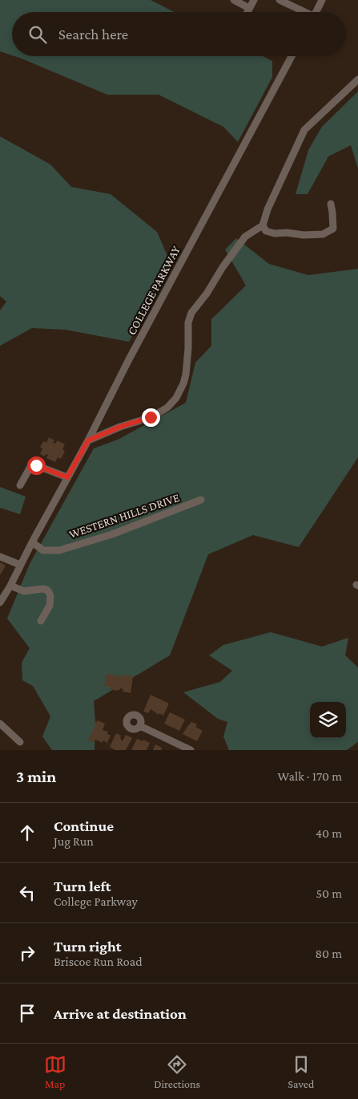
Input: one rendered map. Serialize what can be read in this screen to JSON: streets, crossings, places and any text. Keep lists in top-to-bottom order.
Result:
{
  "streets": {
    "street": ["COLLEGE PARKWAY", "WESTERN HILLS DRIVE"]
  },
  "crossings": [
    ["COLLEGE PARKWAY", "WESTERN HILLS DRIVE"]
  ],
  "page": {
    "search": "Search here",
    "heading": ["3 min", "Walk · 170 m"],
    "list": [
      ["Continue", "Jug Run", "40 m"],
      ["Turn left", "College Parkway", "50 m"],
      ["Turn right", "Briscoe Run Road", "80 m"],
      "Arrive at destination"
    ],
    "nav": ["Map", "Directions", "Saved"]
  }
}
